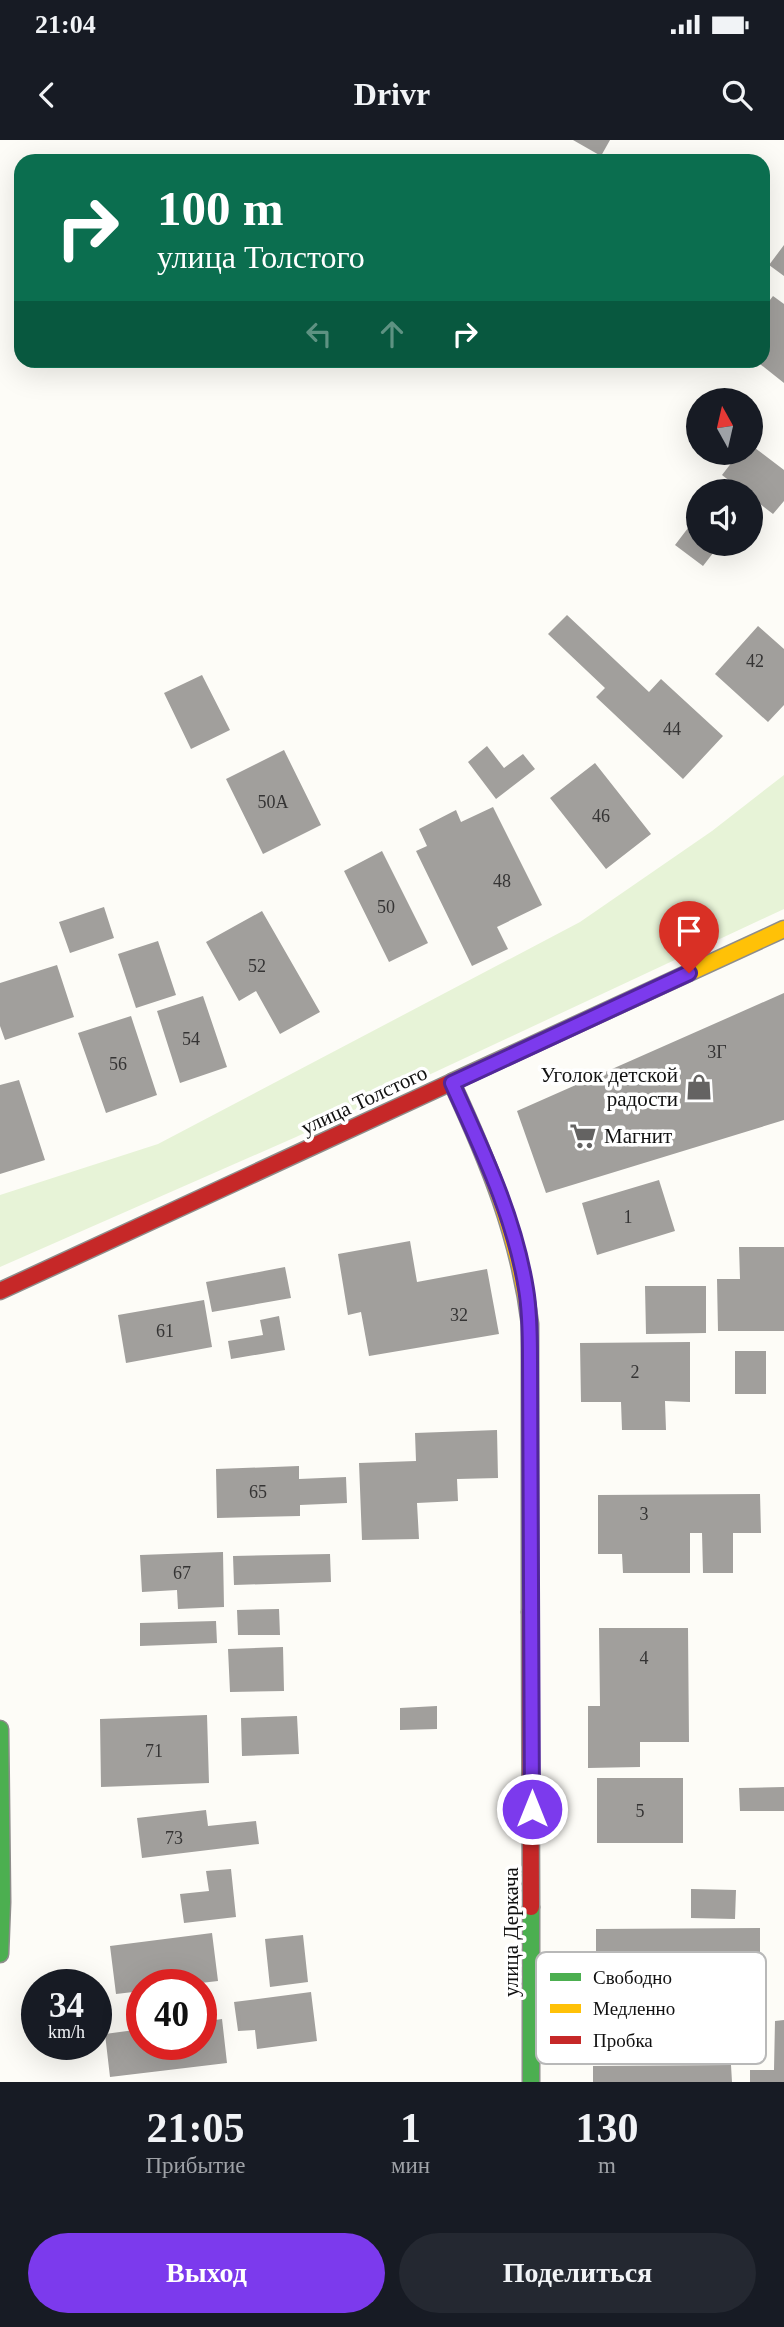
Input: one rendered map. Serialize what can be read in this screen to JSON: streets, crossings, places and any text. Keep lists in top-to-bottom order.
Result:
{
  "streets": {
    "street": ["улица Толстого", "улица Деркача"]
  },
  "crossings": [
    ["улица Толстого", "улица Деркача"]
  ],
  "places": {
    "shop": ["Уголок детской радости"],
    "supermarket": ["Магнит"]
  },
  "house_numbers": [
    "42",
    "44",
    "50А",
    "46",
    "48",
    "50",
    "52",
    "54",
    "3Г",
    "56",
    "1",
    "32",
    "61",
    "2",
    "65",
    "3",
    "67",
    "4",
    "71",
    "5",
    "73"
  ],
  "legend": ["Свободно", "Медленно", "Пробка"],
  "north": "top",
  "page": {
    "status": "21:04",
    "header": "Drivr",
    "turn": ["100 m", "улица Толстого"],
    "speed": "34 km/h",
    "limit": "40",
    "eta": [
      "21:05",
      "Прибытие",
      "1",
      "мин",
      "130",
      "m"
    ],
    "buttons": ["Выход", "Поделиться"]
  }
}
